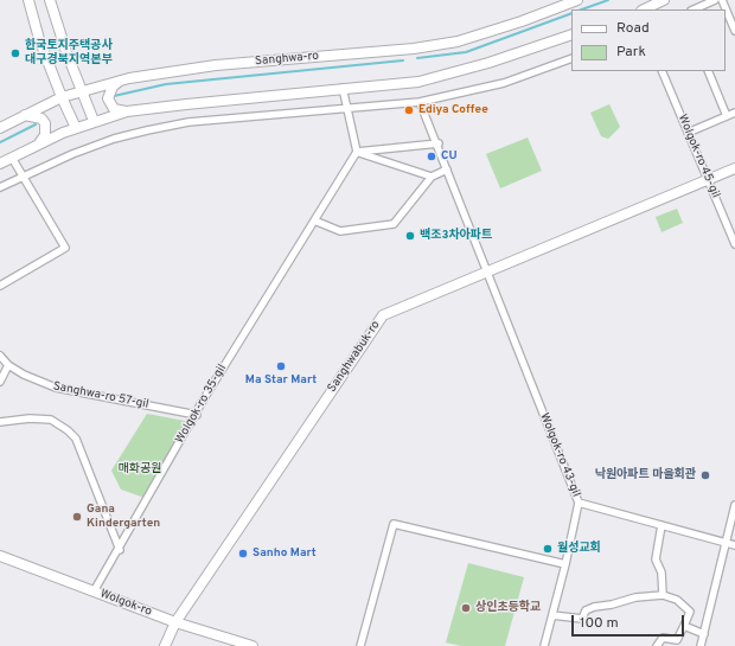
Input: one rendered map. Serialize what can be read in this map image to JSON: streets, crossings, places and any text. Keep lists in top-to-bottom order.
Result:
{
  "streets": {
    "main road": ["Sanghwa-ro", "Sanghwabuk-ro", "Wolgok-ro"],
    "street": [
      "Wolgok-ro 45-gil",
      "Sanghwa-ro 57-gil",
      "Wolgok-ro 35-gil",
      "Wolgok-ro 43-gil"
    ]
  },
  "crossings": [
    ["Wolgok-ro 45-gil", "Sanghwabuk-ro"],
    ["Sanghwabuk-ro", "Wolgok-ro 43-gil"],
    ["Sanghwabuk-ro", "Wolgok-ro"],
    ["Sanghwa-ro 57-gil", "Wolgok-ro 35-gil"],
    ["Wolgok-ro 35-gil", "Wolgok-ro"]
  ],
  "parks": ["매화공원"],
  "places": [
    "한국토지주택공사 대구경북지역본부",
    "Ediya Coffee",
    "CU",
    "백조3차아파트",
    "Ma Star Mart",
    "낙원아파트 마을회관",
    "Gana Kindergarten",
    "월성교회",
    "Sanho Mart",
    "상인초등학교"
  ],
  "legend": ["Road", "Park"],
  "scale_bar": "100 m"
}
